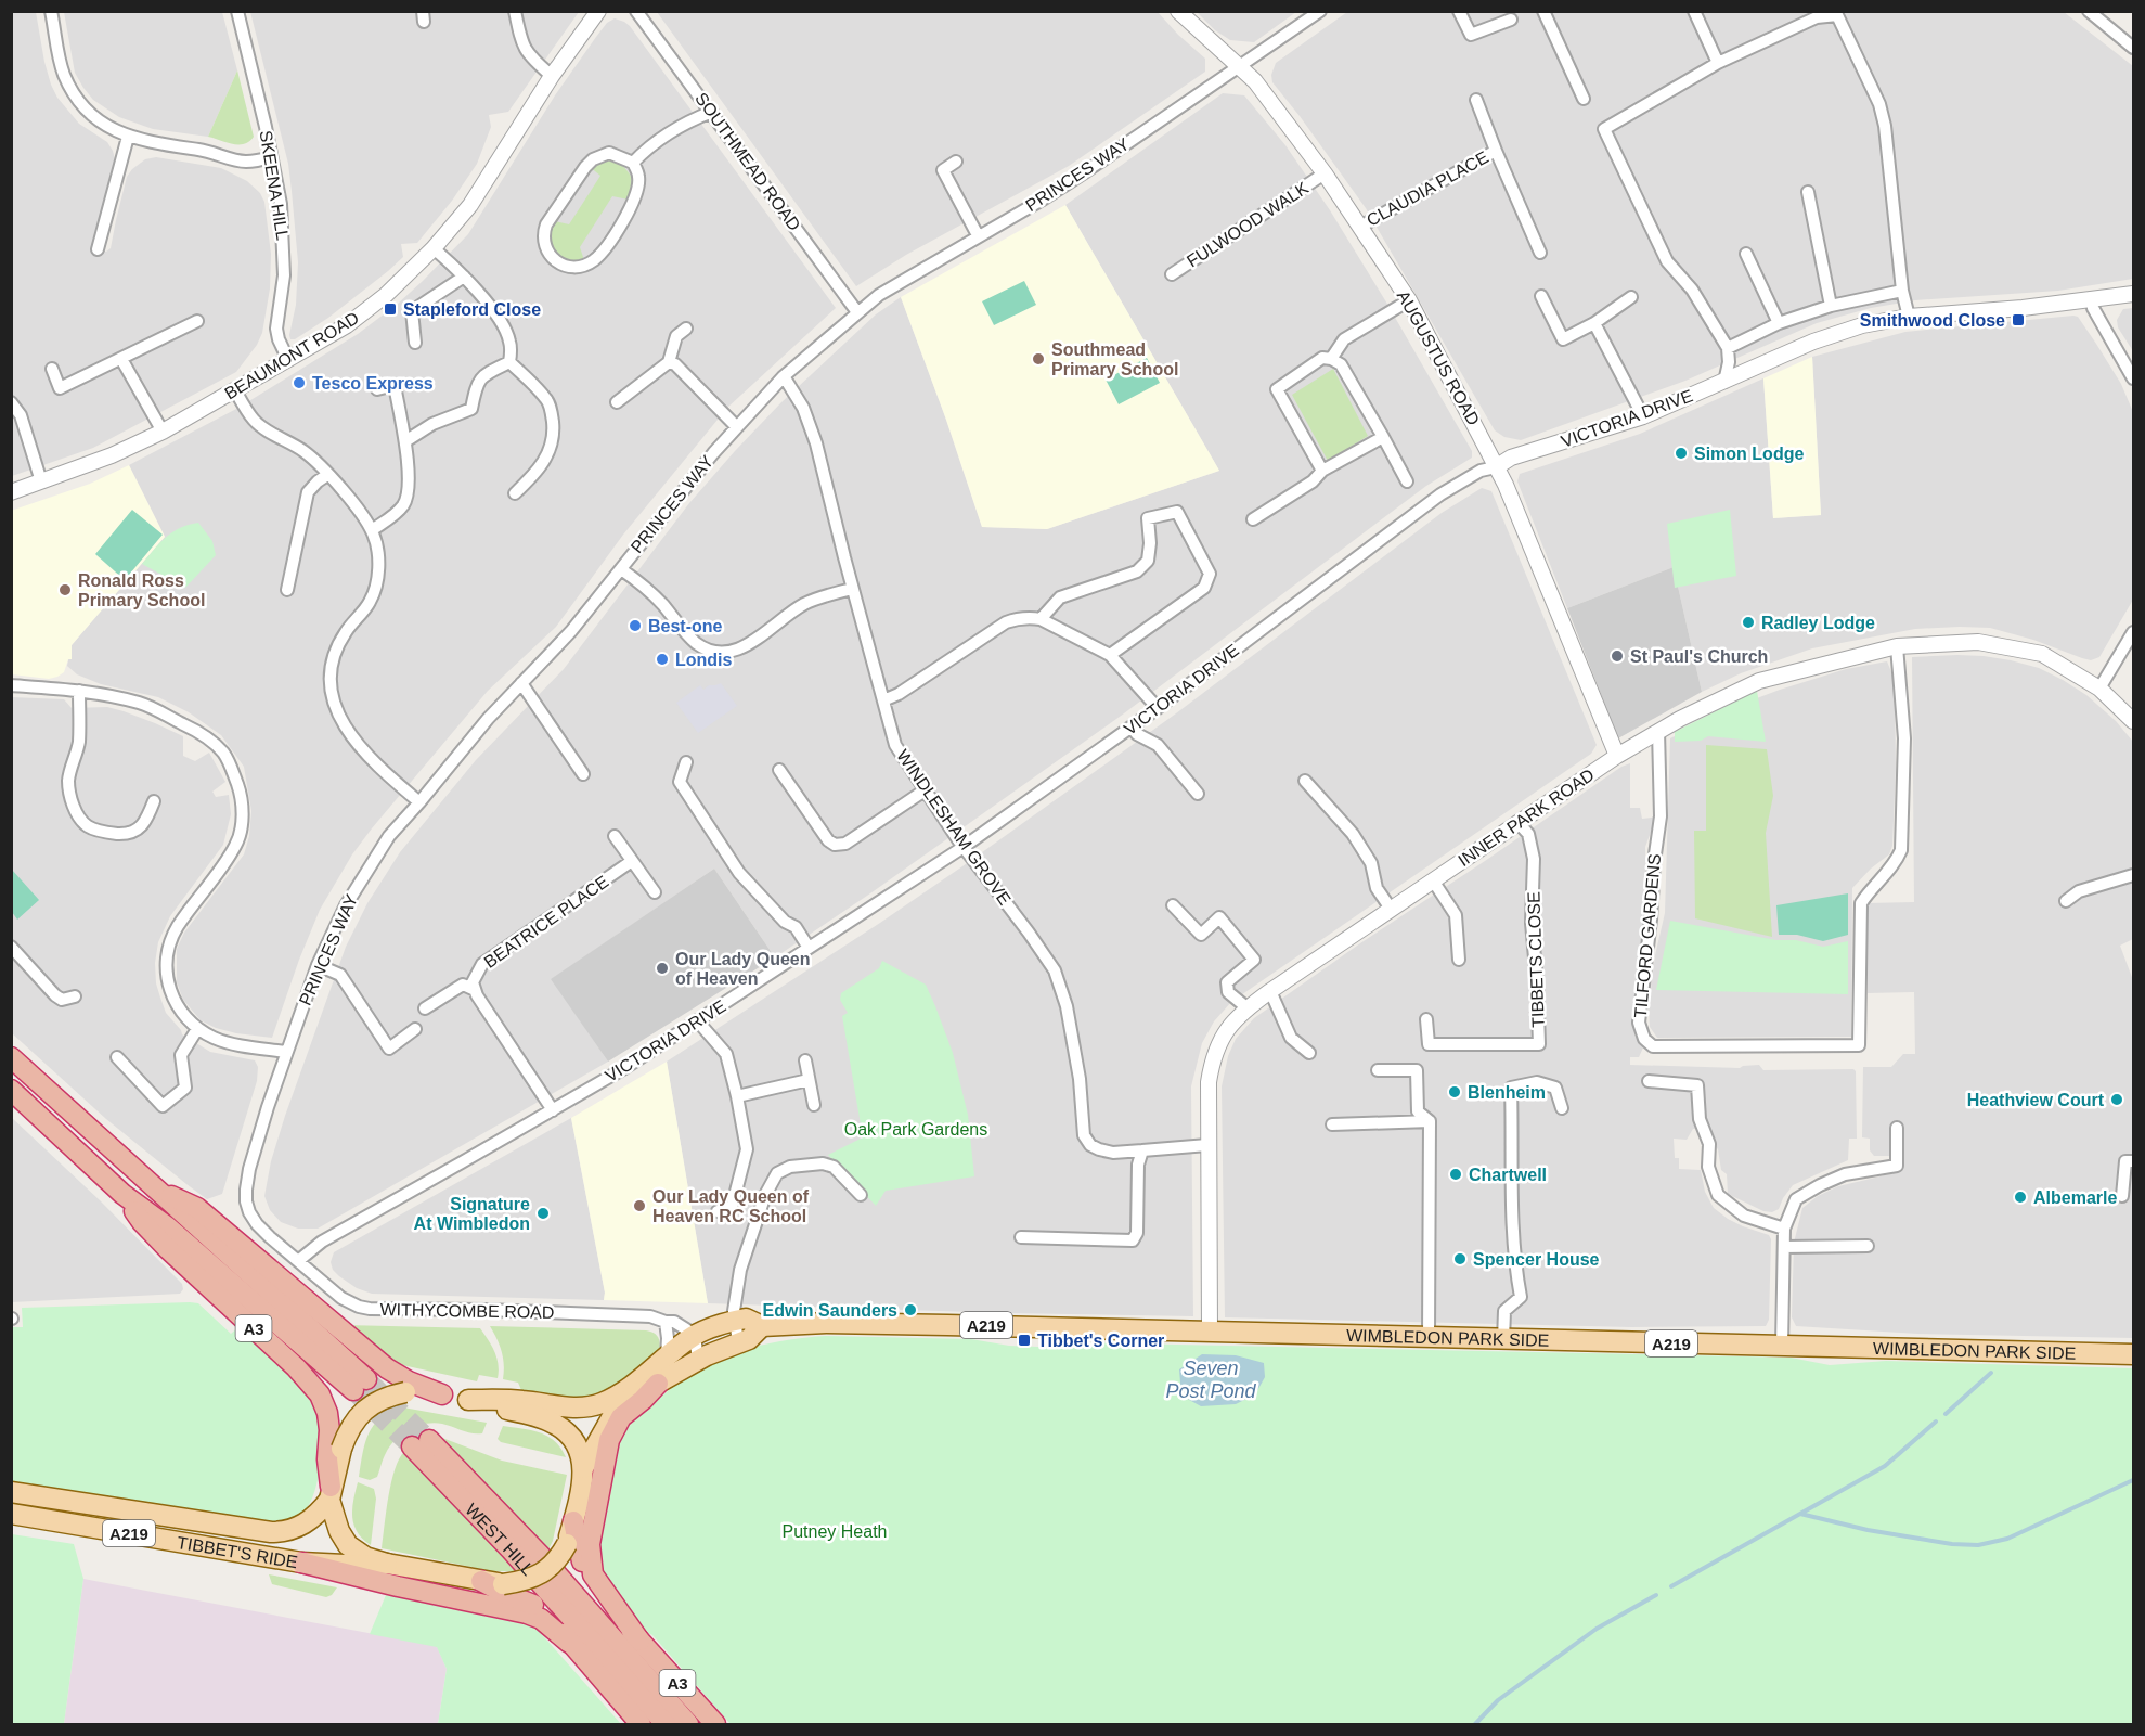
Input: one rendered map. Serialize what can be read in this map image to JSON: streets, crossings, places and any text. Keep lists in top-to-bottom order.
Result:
{
  "streets": {
    "highway": ["A3", "WEST HILL"],
    "main road": ["A219", "WIMBLEDON PARK SIDE", "TIBBET'S RIDE"],
    "street": [
      "SOUTHMEAD ROAD",
      "PRINCES WAY",
      "SKEENA HILL",
      "CLAUDIA PLACE",
      "FULWOOD WALK",
      "BEAUMONT ROAD",
      "AUGUSTUS ROAD",
      "VICTORIA DRIVE",
      "INNER PARK ROAD",
      "WINDLESHAM GROVE",
      "BEATRICE PLACE",
      "TILFORD GARDENS",
      "TIBBETS CLOSE",
      "WITHYCOMBE ROAD"
    ]
  },
  "crossings": [
    ["SOUTHMEAD ROAD", "PRINCES WAY"],
    ["PRINCES WAY", "AUGUSTUS ROAD"],
    ["PRINCES WAY", "WINDLESHAM GROVE"],
    ["PRINCES WAY", "WITHYCOMBE ROAD"],
    ["SKEENA HILL", "BEAUMONT ROAD"],
    ["CLAUDIA PLACE", "AUGUSTUS ROAD"],
    ["FULWOOD WALK", "AUGUSTUS ROAD"],
    ["AUGUSTUS ROAD", "VICTORIA DRIVE"],
    ["AUGUSTUS ROAD", "INNER PARK ROAD"],
    ["VICTORIA DRIVE", "WINDLESHAM GROVE"],
    ["VICTORIA DRIVE", "BEATRICE PLACE"],
    ["VICTORIA DRIVE", "WITHYCOMBE ROAD"],
    ["INNER PARK ROAD", "WINDLESHAM GROVE"],
    ["INNER PARK ROAD", "TILFORD GARDENS"],
    ["INNER PARK ROAD", "TIBBETS CLOSE"],
    ["INNER PARK ROAD", "WIMBLEDON PARK SIDE"],
    ["WITHYCOMBE ROAD", "A219"],
    ["A219", "A3"],
    ["A219", "WIMBLEDON PARK SIDE"],
    ["A219", "TIBBET'S RIDE"],
    ["A3", "WEST HILL"],
    ["A3", "TIBBET'S RIDE"]
  ],
  "water": ["Seven Post Pond"],
  "parks": ["Oak Park Gardens", "Putney Heath"],
  "places": {
    "transit": ["Stapleford Close", "Smithwood Close", "Tibbet's Corner"],
    "other": [
      "Southmead Primary School",
      "Tesco Express",
      "Simon Lodge",
      "Ronald Ross Primary School",
      "Radley Lodge",
      "Best-one",
      "St Paul's Church",
      "Londis",
      "Our Lady Queen of Heaven",
      "Blenheim",
      "Heathview Court",
      "Chartwell",
      "Albemarle",
      "Our Lady Queen of Heaven RC School",
      "Signature At Wimbledon",
      "Spencer House",
      "Edwin Saunders"
    ]
  }
}
